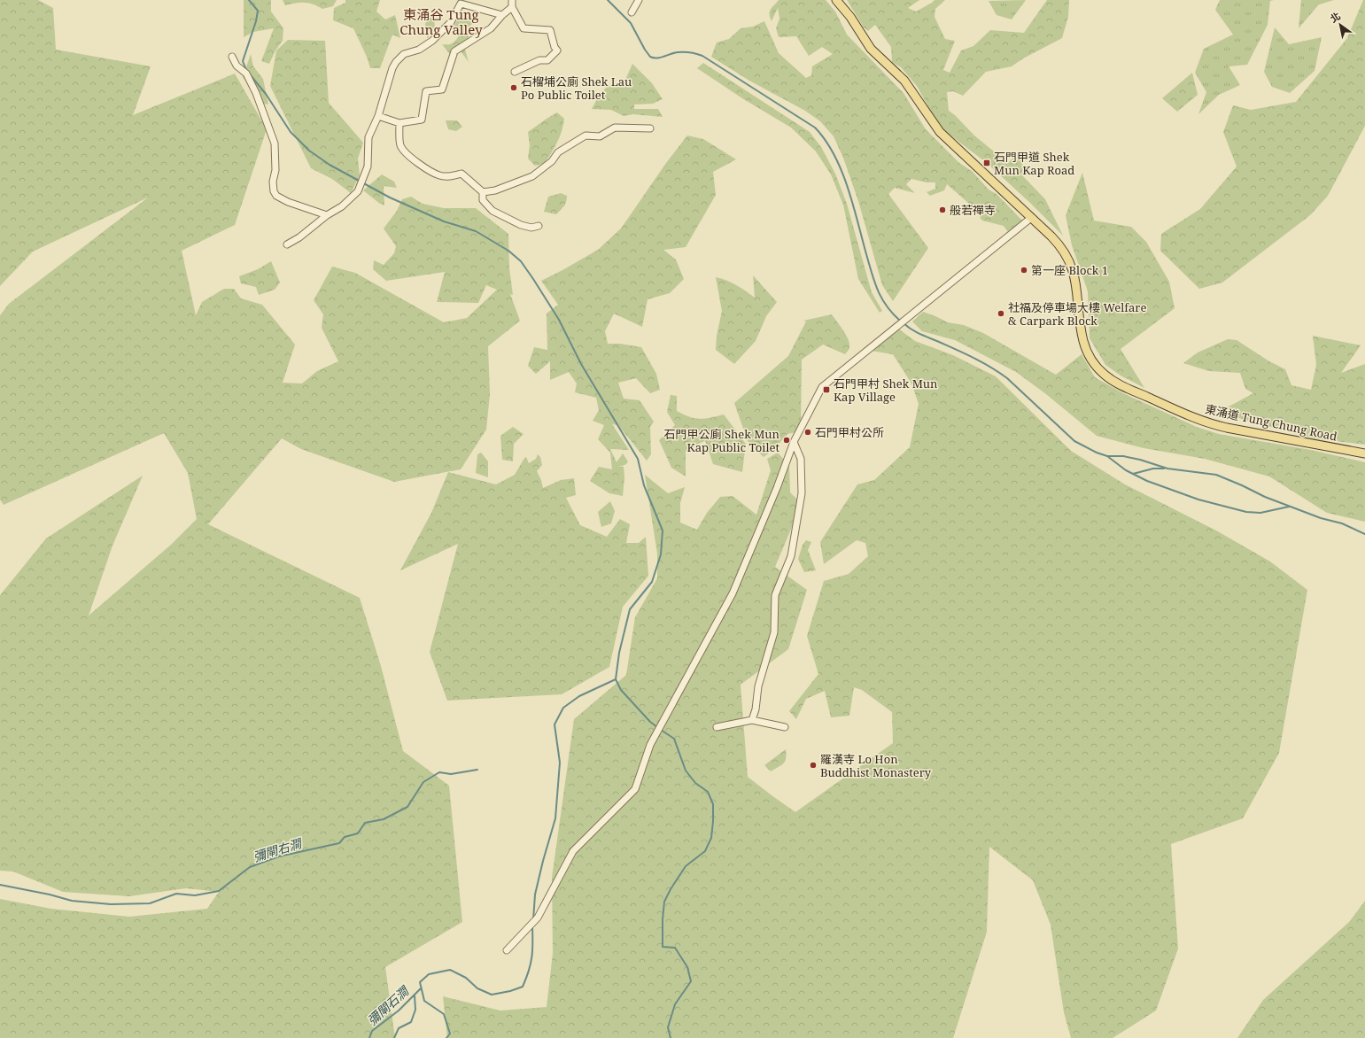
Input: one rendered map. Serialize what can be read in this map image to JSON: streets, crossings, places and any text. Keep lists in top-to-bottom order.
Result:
{
  "streets": {
    "main road": ["東涌道 Tung Chung Road"]
  },
  "districts": ["東涌谷 Tung Chung Valley"],
  "water": ["彌閘右澗", "彌閘石澗"],
  "places": {
    "other": [
      "石榴埔公廁 Shek Lau Po Public Toilet",
      "般若禪寺",
      "第一座 Block 1",
      "社福及停車場大樓 Welfare & Carpark Block",
      "石門甲村公所",
      "石門甲公廁 Shek Mun Kap Public Toilet",
      "羅漢寺 Lo Hon Buddhist Monastery"
    ],
    "transit": ["石門甲道 Shek Mun Kap Road", "石門甲村 Shek Mun Kap Village"]
  },
  "north": "top left"
}
